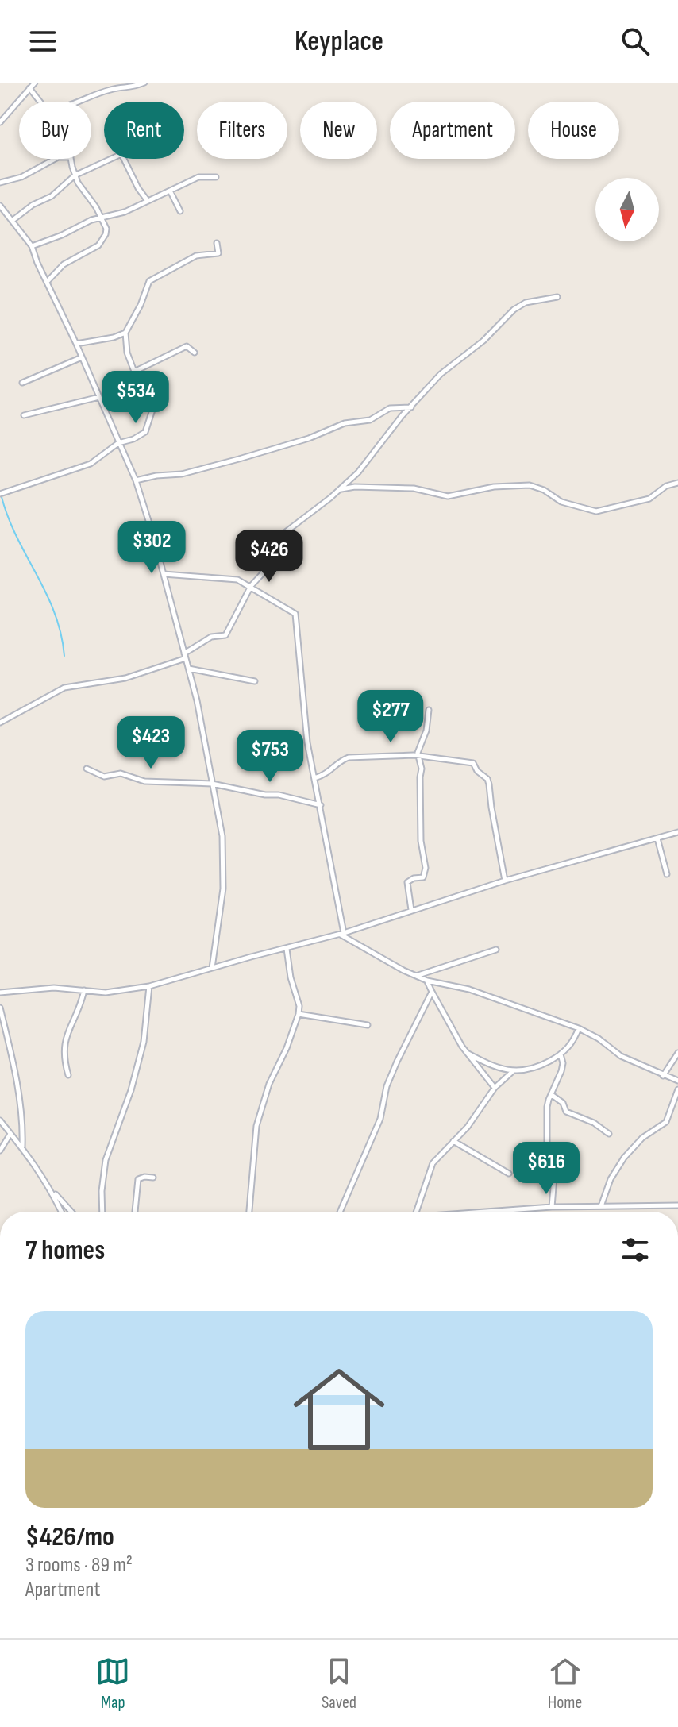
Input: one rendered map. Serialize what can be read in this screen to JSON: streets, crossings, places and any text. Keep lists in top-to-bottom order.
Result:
{
  "north": "bottom",
  "page": {
    "header": "Keyplace",
    "chip": [
      "Buy",
      "Rent",
      "Filters",
      "New",
      "Apartment",
      "House"
    ],
    "price": [
      "$534",
      "$302",
      "$426",
      "$277",
      "$423",
      "$753",
      "$616"
    ],
    "heading": "7 homes",
    "list": [
      {
        "name": "$426/mo",
        "note": "3 rooms · 89 m² · Apartment"
      }
    ],
    "tabs": ["Map", "Saved", "Home"]
  }
}
